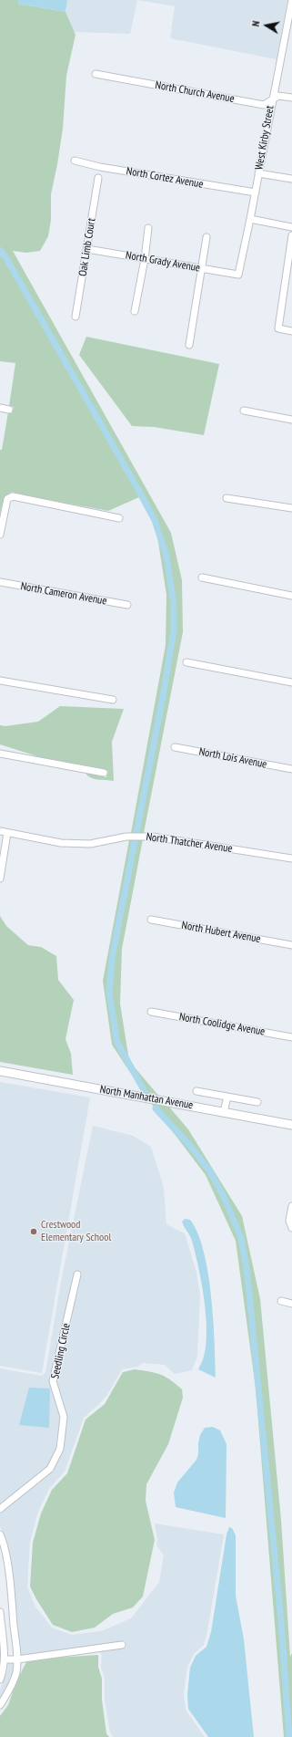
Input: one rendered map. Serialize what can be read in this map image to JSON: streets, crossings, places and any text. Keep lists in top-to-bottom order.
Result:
{
  "streets": {
    "street": [
      "North Church Avenue",
      "West Kirby Street",
      "North Cortez Avenue",
      "Oak Limb Court",
      "North Grady Avenue",
      "North Cameron Avenue",
      "North Lois Avenue",
      "North Thatcher Avenue",
      "North Hubert Avenue",
      "North Coolidge Avenue",
      "North Manhattan Avenue",
      "Seedling Circle"
    ]
  },
  "crossings": [
    ["North Church Avenue", "West Kirby Street"],
    ["West Kirby Street", "North Cortez Avenue"],
    ["West Kirby Street", "North Grady Avenue"],
    ["Oak Limb Court", "North Grady Avenue"]
  ],
  "places": ["Crestwood Elementary School"],
  "north": "left"
}
